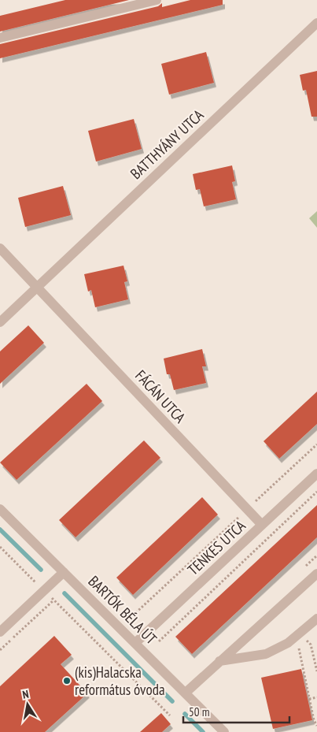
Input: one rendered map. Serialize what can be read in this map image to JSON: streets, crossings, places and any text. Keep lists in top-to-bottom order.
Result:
{
  "streets": {
    "street": [
      "BATTHYÁNY UTCA",
      "FÁCÁN UTCA",
      "TENKES UTCA",
      "BARTÓK BÉLA ÚT"
    ]
  },
  "crossings": [
    ["BATTHYÁNY UTCA", "FÁCÁN UTCA"],
    ["FÁCÁN UTCA", "TENKES UTCA"],
    ["TENKES UTCA", "BARTÓK BÉLA ÚT"]
  ],
  "places": ["(kis)Halacska református óvoda"],
  "scale_bar": "50 m",
  "north": "top"
}
